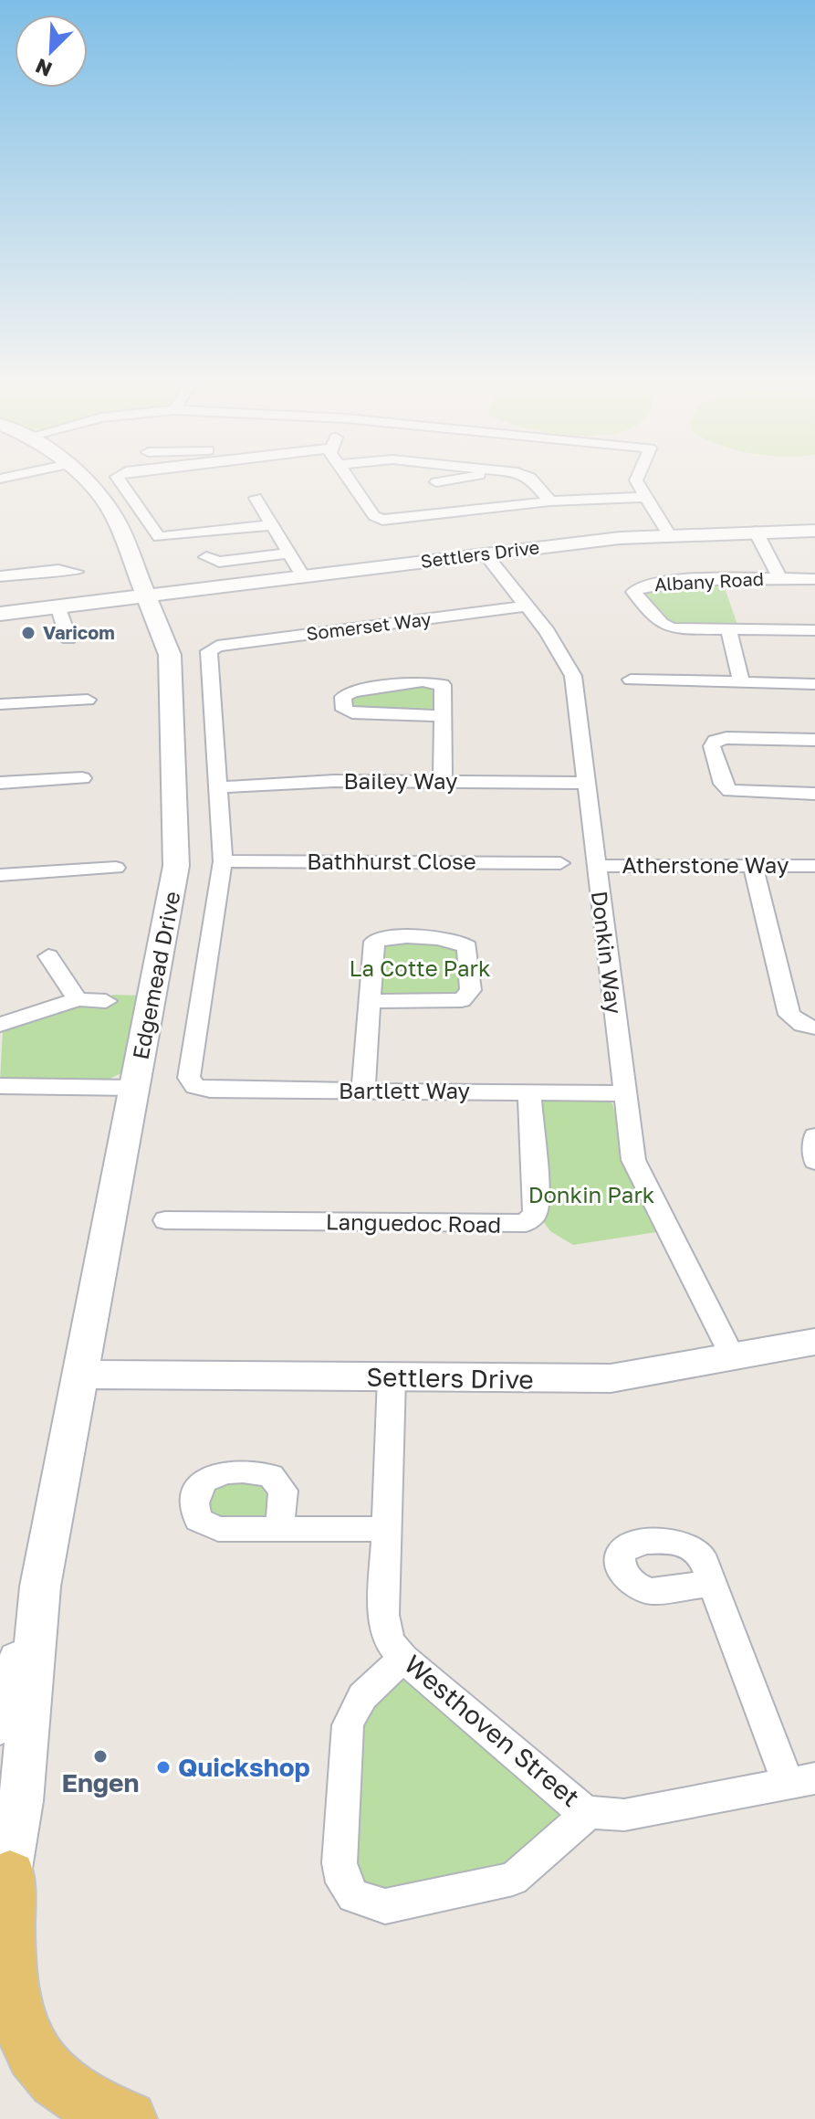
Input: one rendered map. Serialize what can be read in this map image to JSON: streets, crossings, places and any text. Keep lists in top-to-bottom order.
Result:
{
  "streets": {
    "street": [
      "Settlers Drive",
      "Albany Road",
      "Somerset Way",
      "Bailey Way",
      "Bathhurst Close",
      "Atherstone Way",
      "Donkin Way",
      "Edgemead Drive",
      "Bartlett Way",
      "Languedoc Road",
      "Westhoven Street"
    ]
  },
  "crossings": [
    ["Settlers Drive", "Albany Road"],
    ["Settlers Drive", "Donkin Way"],
    ["Settlers Drive", "Edgemead Drive"],
    ["Settlers Drive", "Westhoven Street"],
    ["Somerset Way", "Donkin Way"],
    ["Somerset Way", "Edgemead Drive"],
    ["Bailey Way", "Donkin Way"],
    ["Bailey Way", "Edgemead Drive"],
    ["Bathhurst Close", "Edgemead Drive"],
    ["Atherstone Way", "Donkin Way"],
    ["Donkin Way", "Bartlett Way"],
    ["Edgemead Drive", "Bartlett Way"],
    ["Bartlett Way", "Languedoc Road"]
  ],
  "parks": ["La Cotte Park", "Donkin Park"],
  "places": ["Varicom", "Engen", "Quickshop"],
  "north": "bottom left"
}
